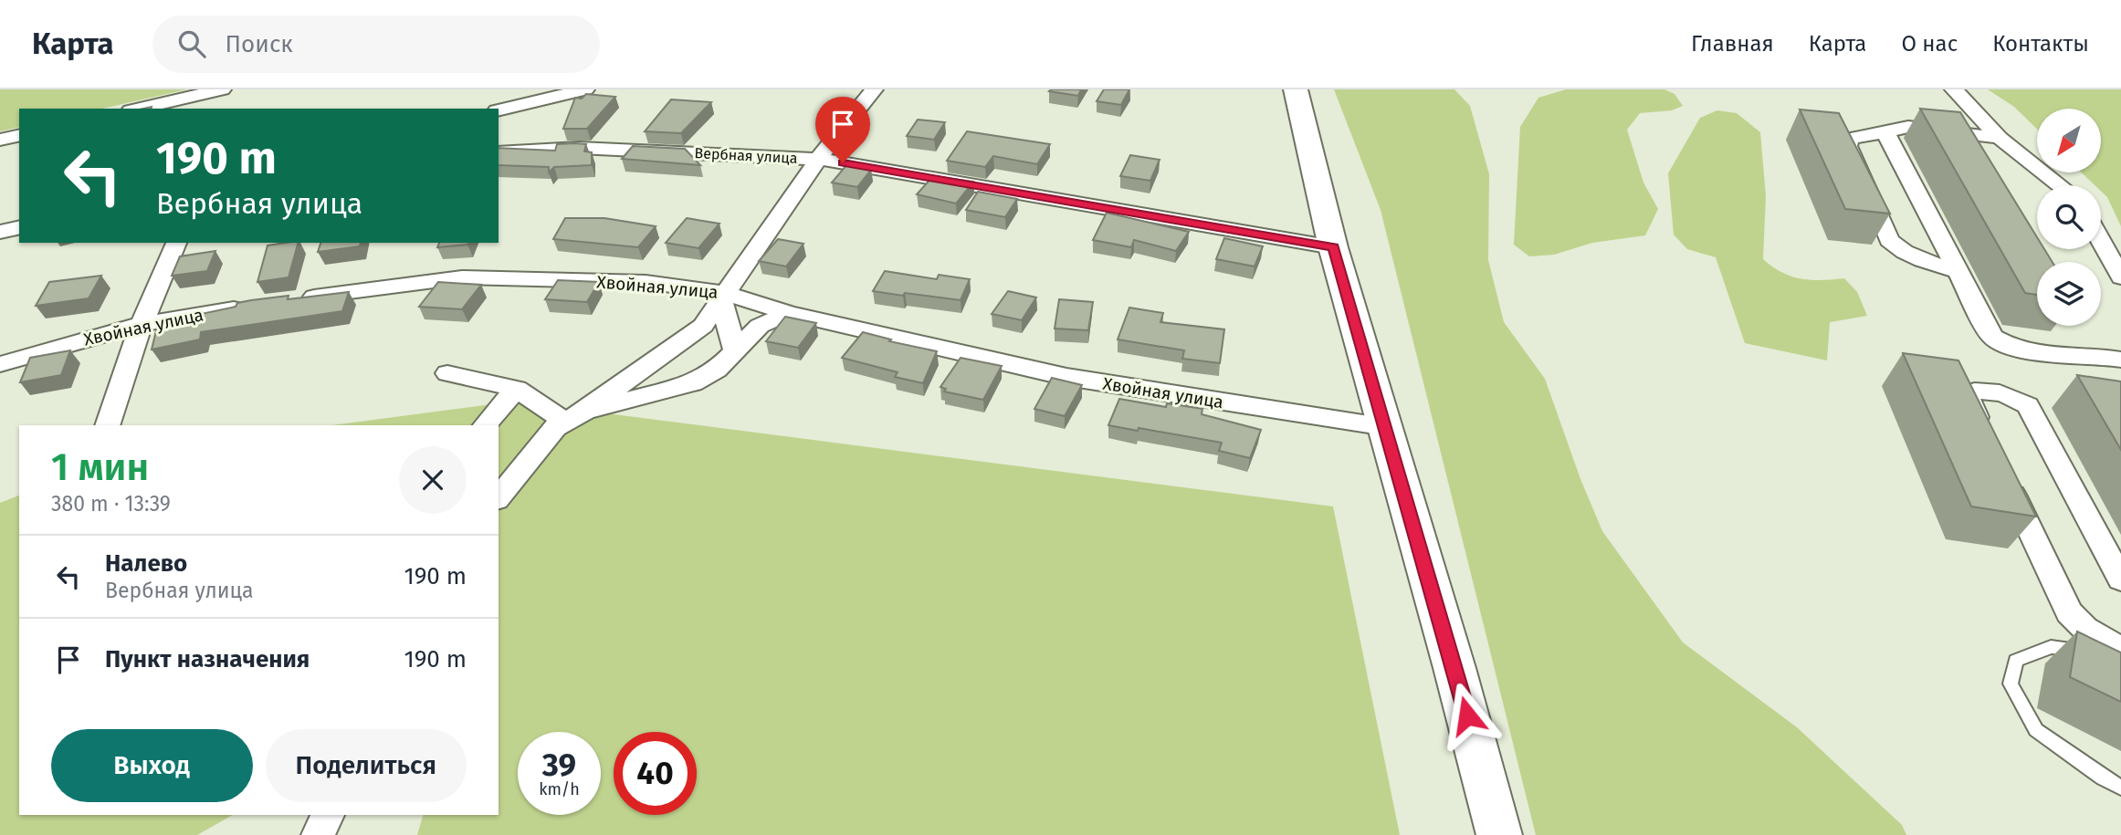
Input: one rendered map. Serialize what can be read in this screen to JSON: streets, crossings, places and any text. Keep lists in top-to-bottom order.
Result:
{
  "streets": {
    "street": ["Вербная улица", "Хвойная улица"]
  },
  "north": "bottom left",
  "page": {
    "header": "Карта",
    "search": "Поиск",
    "nav": [
      "Главная",
      "Карта",
      "О нас",
      "Контакты"
    ],
    "turn": ["190 m", "Вербная улица"],
    "heading": ["1 мин", "380 m · 13:39"],
    "list": [
      {
        "name": "Налево",
        "note": "Вербная улица",
        "value": "190 m"
      },
      {
        "name": "Пункт назначения",
        "value": "190 m"
      }
    ],
    "buttons": ["Выход", "Поделиться"],
    "speed": "39 km/h",
    "limit": "40"
  }
}
